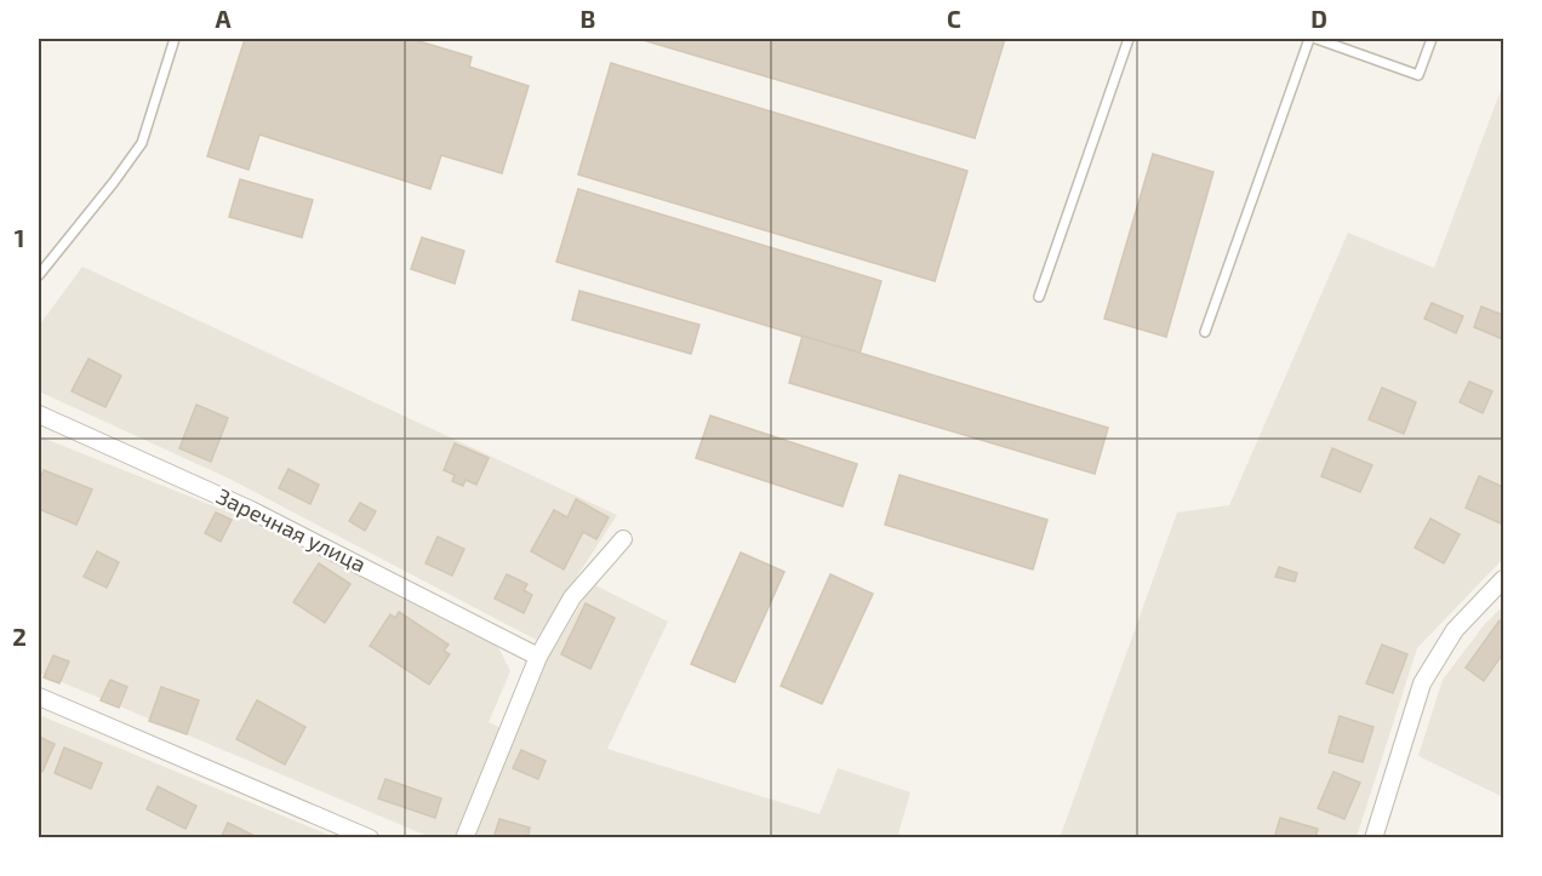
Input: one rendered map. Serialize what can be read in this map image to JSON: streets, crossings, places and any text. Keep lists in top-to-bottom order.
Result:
{
  "streets": {
    "street": ["Заречная улица"]
  },
  "grid": {
    "columns": [
      "A",
      "B",
      "C",
      "D"
    ],
    "rows": ["1", "2"]
  }
}
